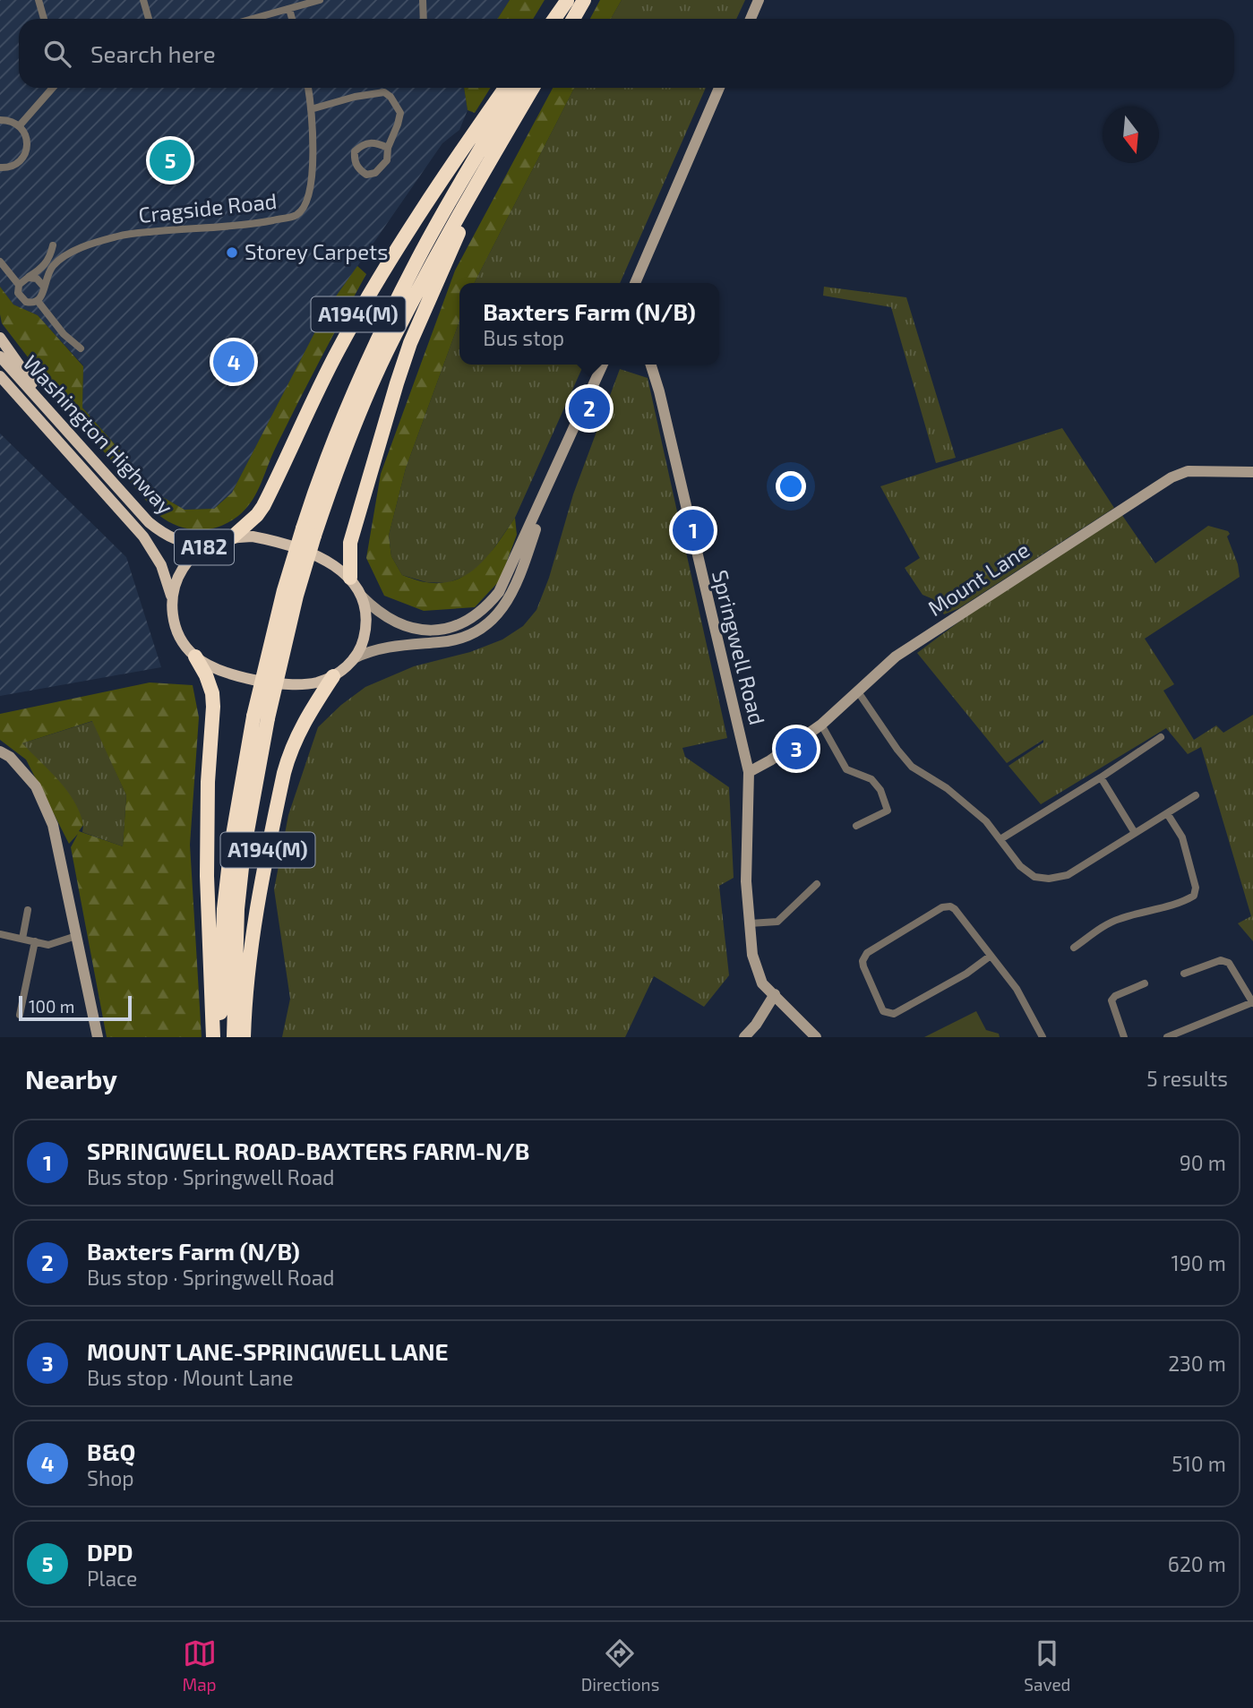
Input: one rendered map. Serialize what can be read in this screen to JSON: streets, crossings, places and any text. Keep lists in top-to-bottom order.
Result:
{
  "streets": {
    "highway": ["A194(M)"],
    "main road": [
      "Washington Highway",
      "A182",
      "Mount Lane",
      "Springwell Road"
    ],
    "street": ["Cragside Road"]
  },
  "crossings": [
    ["A194(M)", "Washington Highway"],
    ["A194(M)", "A182"],
    ["Washington Highway", "A182"],
    ["Mount Lane", "Springwell Road"]
  ],
  "places": ["Storey Carpets"],
  "scale_bar": "100 m",
  "north": "bottom",
  "page": {
    "search": "Search here",
    "pins": [
      "5",
      "4",
      "2",
      "1",
      "3"
    ],
    "popup": ["Baxters Farm (N/B)", "Bus stop"],
    "scale": "100 m",
    "heading": ["Nearby", "5 results"],
    "list": [
      {
        "mark": "1",
        "name": "SPRINGWELL ROAD-BAXTERS FARM-N/B",
        "note": "Bus stop · Springwell Road",
        "value": "90 m"
      },
      {
        "mark": "2",
        "name": "Baxters Farm (N/B)",
        "note": "Bus stop · Springwell Road",
        "value": "190 m"
      },
      {
        "mark": "3",
        "name": "MOUNT LANE-SPRINGWELL LANE",
        "note": "Bus stop · Mount Lane",
        "value": "230 m"
      },
      {
        "mark": "4",
        "name": "B&Q",
        "note": "Shop",
        "value": "510 m"
      },
      {
        "mark": "5",
        "name": "DPD",
        "note": "Place",
        "value": "620 m"
      }
    ],
    "nav": ["Map", "Directions", "Saved"]
  }
}
